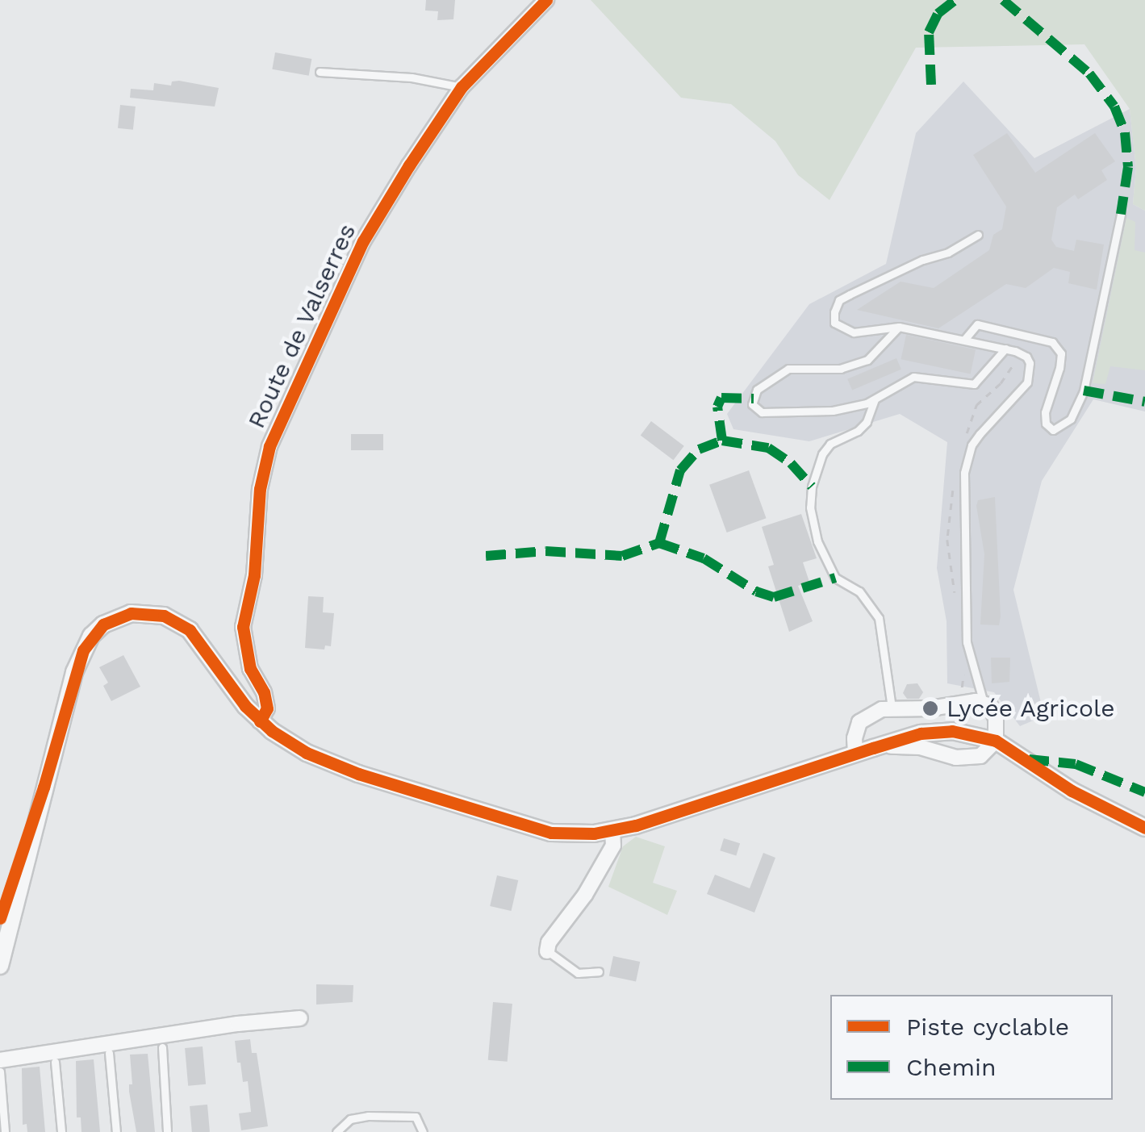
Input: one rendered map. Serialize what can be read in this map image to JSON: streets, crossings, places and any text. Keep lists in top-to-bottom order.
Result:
{
  "streets": {
    "street": ["Route de Valserres"]
  },
  "places": ["Lycée Agricole"],
  "legend": ["Piste cyclable", "Chemin"]
}
